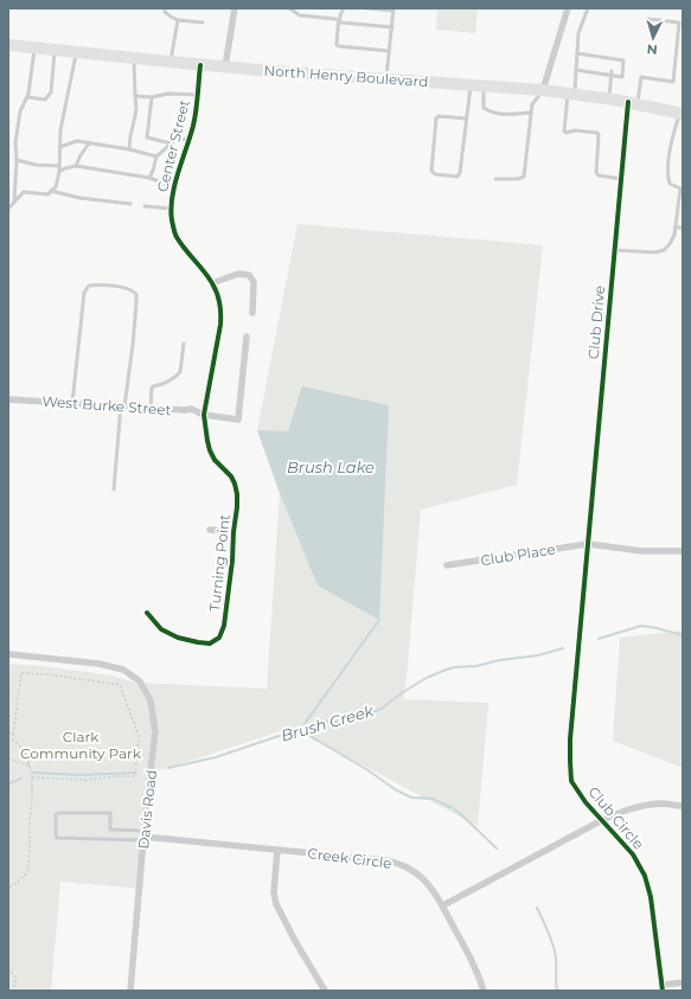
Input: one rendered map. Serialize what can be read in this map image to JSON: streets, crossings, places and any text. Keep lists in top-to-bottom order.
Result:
{
  "streets": {
    "highway": ["North Henry Boulevard"],
    "street": [
      "Center Street",
      "Club Drive",
      "West Burke Street",
      "Club Place",
      "Turning Point",
      "Davis Road",
      "Club Circle",
      "Creek Circle"
    ]
  },
  "crossings": [
    ["North Henry Boulevard", "Center Street"],
    ["North Henry Boulevard", "Club Drive"],
    ["Center Street", "West Burke Street"],
    ["Center Street", "Turning Point"],
    ["Club Drive", "Club Place"],
    ["Club Drive", "Club Circle"],
    ["West Burke Street", "Turning Point"],
    ["Club Place", "Club Circle"],
    ["Davis Road", "Creek Circle"],
    ["Club Circle", "Creek Circle"]
  ],
  "water": ["Brush Lake", "Brush Creek"],
  "parks": ["Clark Community Park"],
  "north": "bottom"
}
